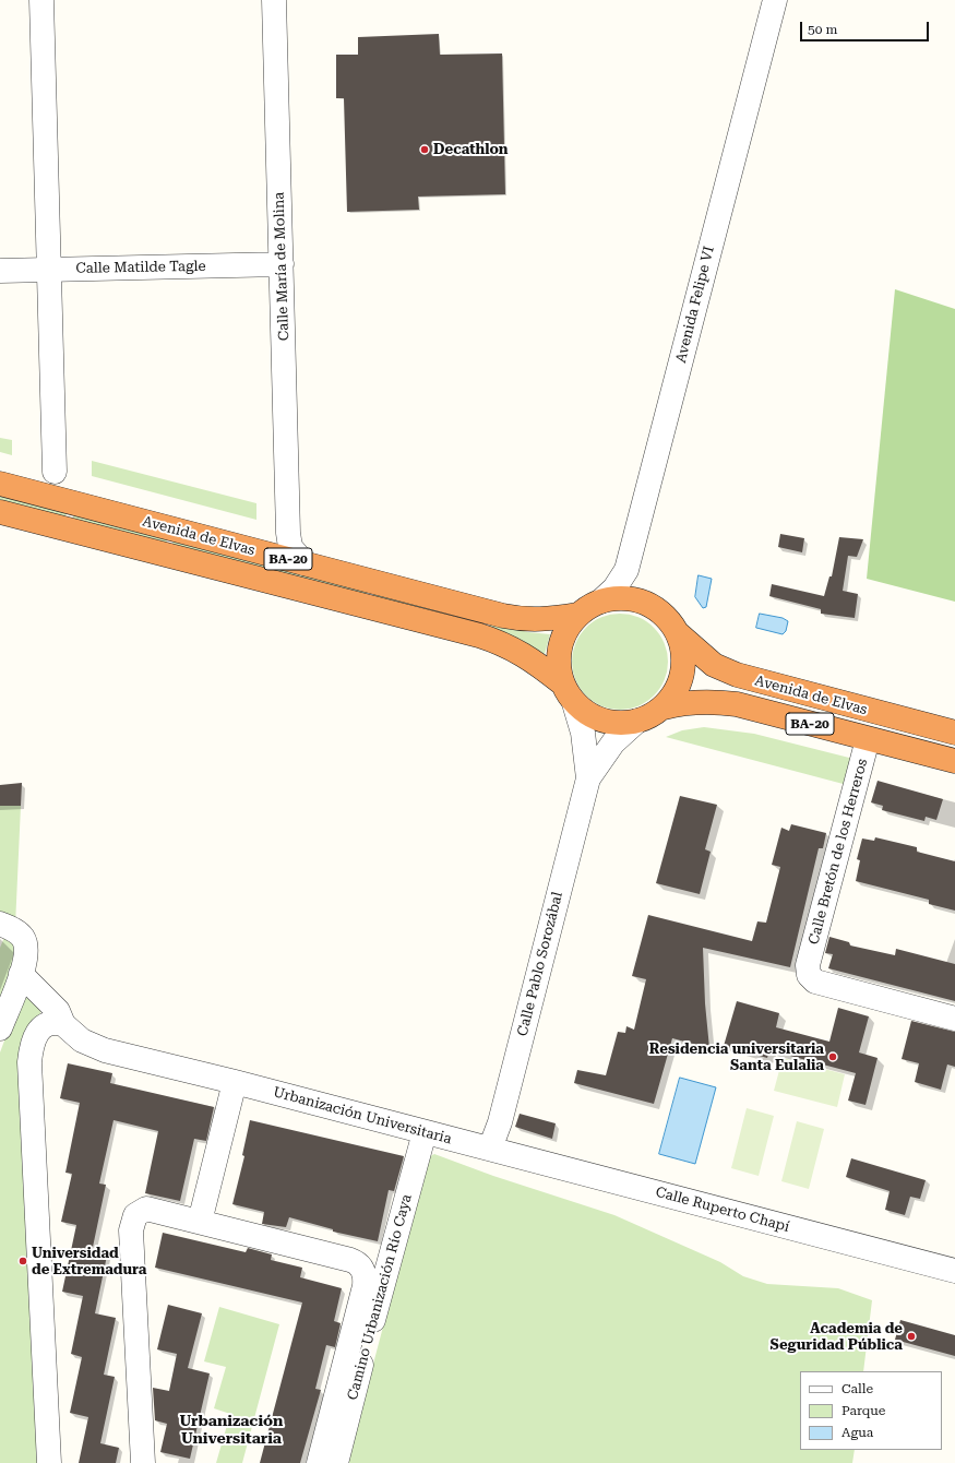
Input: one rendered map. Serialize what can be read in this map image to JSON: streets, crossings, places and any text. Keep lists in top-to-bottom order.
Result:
{
  "streets": {
    "highway": ["Avenida de Elvas", "BA-20"],
    "street": [
      "Calle María de Molina",
      "Calle Matilde Tagle",
      "Avenida Felipe VI",
      "Calle Bretón de los Herreros",
      "Calle Pablo Sorozábal",
      "Urbanización Universitaria",
      "Calle Ruperto Chapí",
      "Camino Urbanización Río Caya"
    ]
  },
  "crossings": [
    ["Calle María de Molina", "Calle Matilde Tagle"],
    ["Calle María de Molina", "Avenida de Elvas"],
    ["Avenida Felipe VI", "Avenida de Elvas"],
    ["Avenida Felipe VI", "Calle Pablo Sorozábal"],
    ["Avenida de Elvas", "Calle Bretón de los Herreros"],
    ["Avenida de Elvas", "Calle Pablo Sorozábal"],
    ["Calle Pablo Sorozábal", "Urbanización Universitaria"],
    ["Calle Pablo Sorozábal", "Calle Ruperto Chapí"],
    ["Urbanización Universitaria", "Calle Ruperto Chapí"],
    ["Urbanización Universitaria", "Camino Urbanización Río Caya"]
  ],
  "districts": ["Urbanización Universitaria"],
  "places": [
    "Decathlon",
    "Residencia universitaria Santa Eulalia",
    "Universidad de Extremadura",
    "Academia de Seguridad Pública"
  ],
  "legend": ["Calle", "Parque", "Agua"],
  "scale_bar": "50 m"
}
